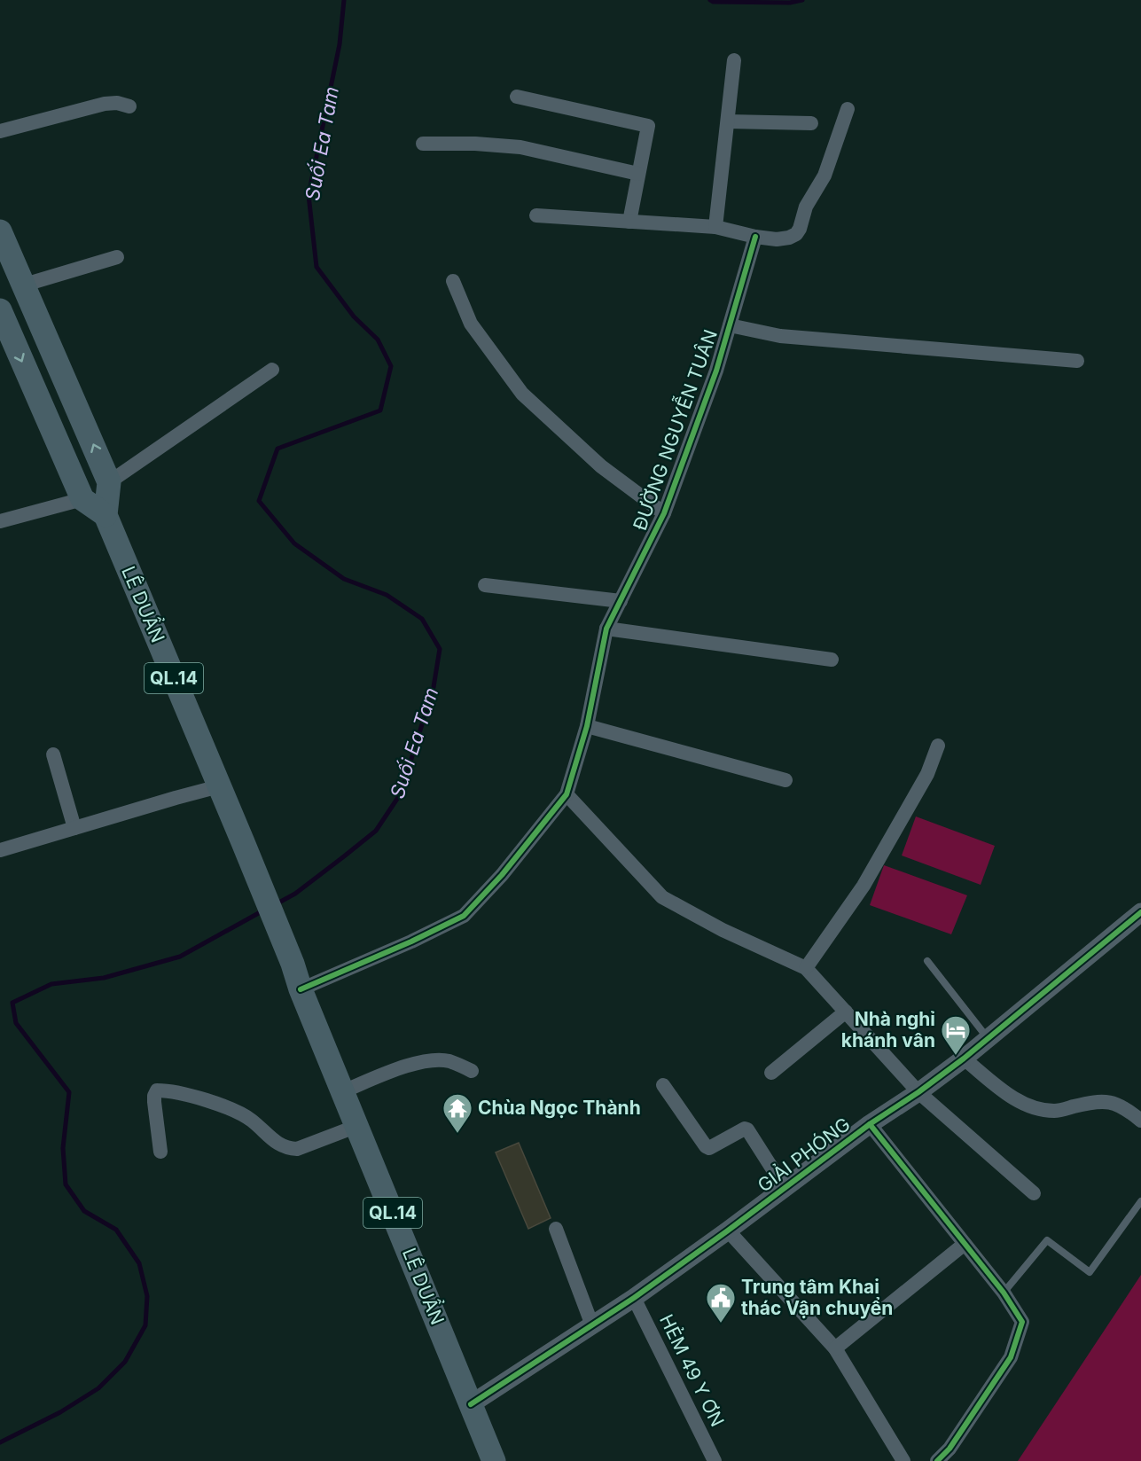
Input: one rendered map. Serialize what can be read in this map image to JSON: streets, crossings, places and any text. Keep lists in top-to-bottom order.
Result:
{
  "streets": {
    "main road": ["LÊ DUẨN", "QL.14"],
    "street": ["ĐƯỜNG NGUYỄN TUÂN", "GIẢI PHÓNG", "HẺM 49 Y ƠN"]
  },
  "crossings": [
    ["ĐƯỜNG NGUYỄN TUÂN", "LÊ DUẨN"],
    ["LÊ DUẨN", "GIẢI PHÓNG"],
    ["GIẢI PHÓNG", "HẺM 49 Y ƠN"]
  ],
  "water": ["Suối Ea Tam"],
  "places": {
    "hotel": ["Nhà nghỉ khánh vân"],
    "temple": ["Chùa Ngọc Thành"],
    "public building": ["Trung tâm Khai thác Vận chuyển"]
  }
}
